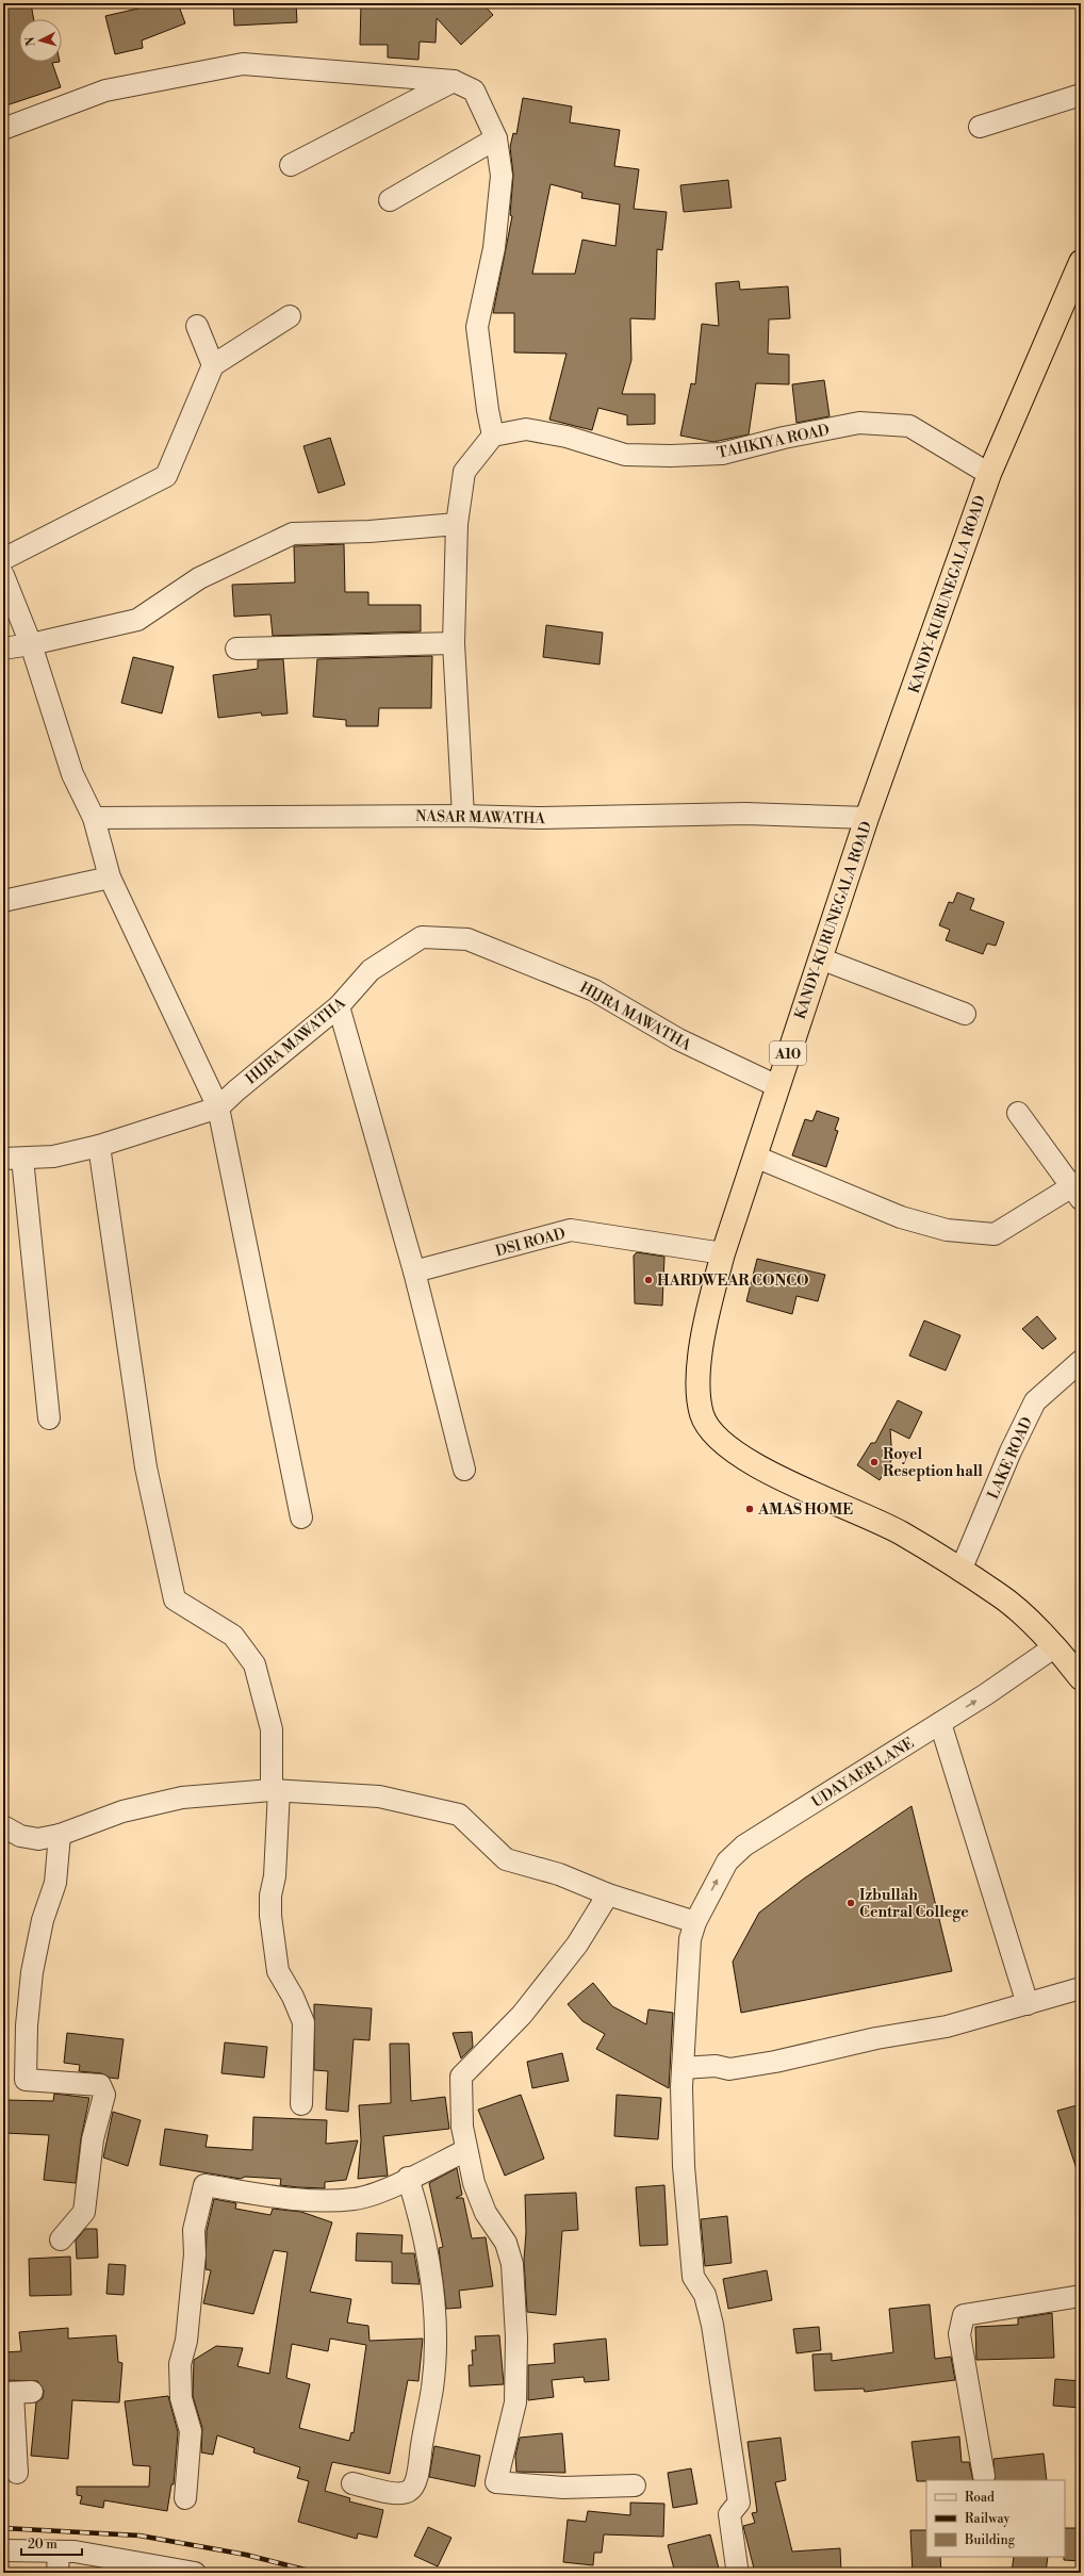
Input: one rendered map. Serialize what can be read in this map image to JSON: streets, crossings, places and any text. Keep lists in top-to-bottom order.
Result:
{
  "streets": {
    "highway": ["KANDY-KURUNEGALA ROAD", "A10"],
    "street": [
      "TAHKIYA ROAD",
      "NASAR MAWATHA",
      "HIJRA MAWATHA",
      "DSI ROAD",
      "LAKE ROAD",
      "UDAYAER LANE"
    ]
  },
  "crossings": [
    ["TAHKIYA ROAD", "KANDY-KURUNEGALA ROAD"],
    ["KANDY-KURUNEGALA ROAD", "NASAR MAWATHA"],
    ["KANDY-KURUNEGALA ROAD", "HIJRA MAWATHA"],
    ["KANDY-KURUNEGALA ROAD", "DSI ROAD"],
    ["KANDY-KURUNEGALA ROAD", "LAKE ROAD"],
    ["KANDY-KURUNEGALA ROAD", "UDAYAER LANE"]
  ],
  "one_way": ["UDAYAER LANE"],
  "places": [
    "HARDWEAR CONCO",
    "Royel Reseption hall",
    "AMAS HOME",
    "Izbullah Central College"
  ],
  "legend": ["Road", "Railway", "Building"],
  "scale_bar": "20 m",
  "north": "left"
}
